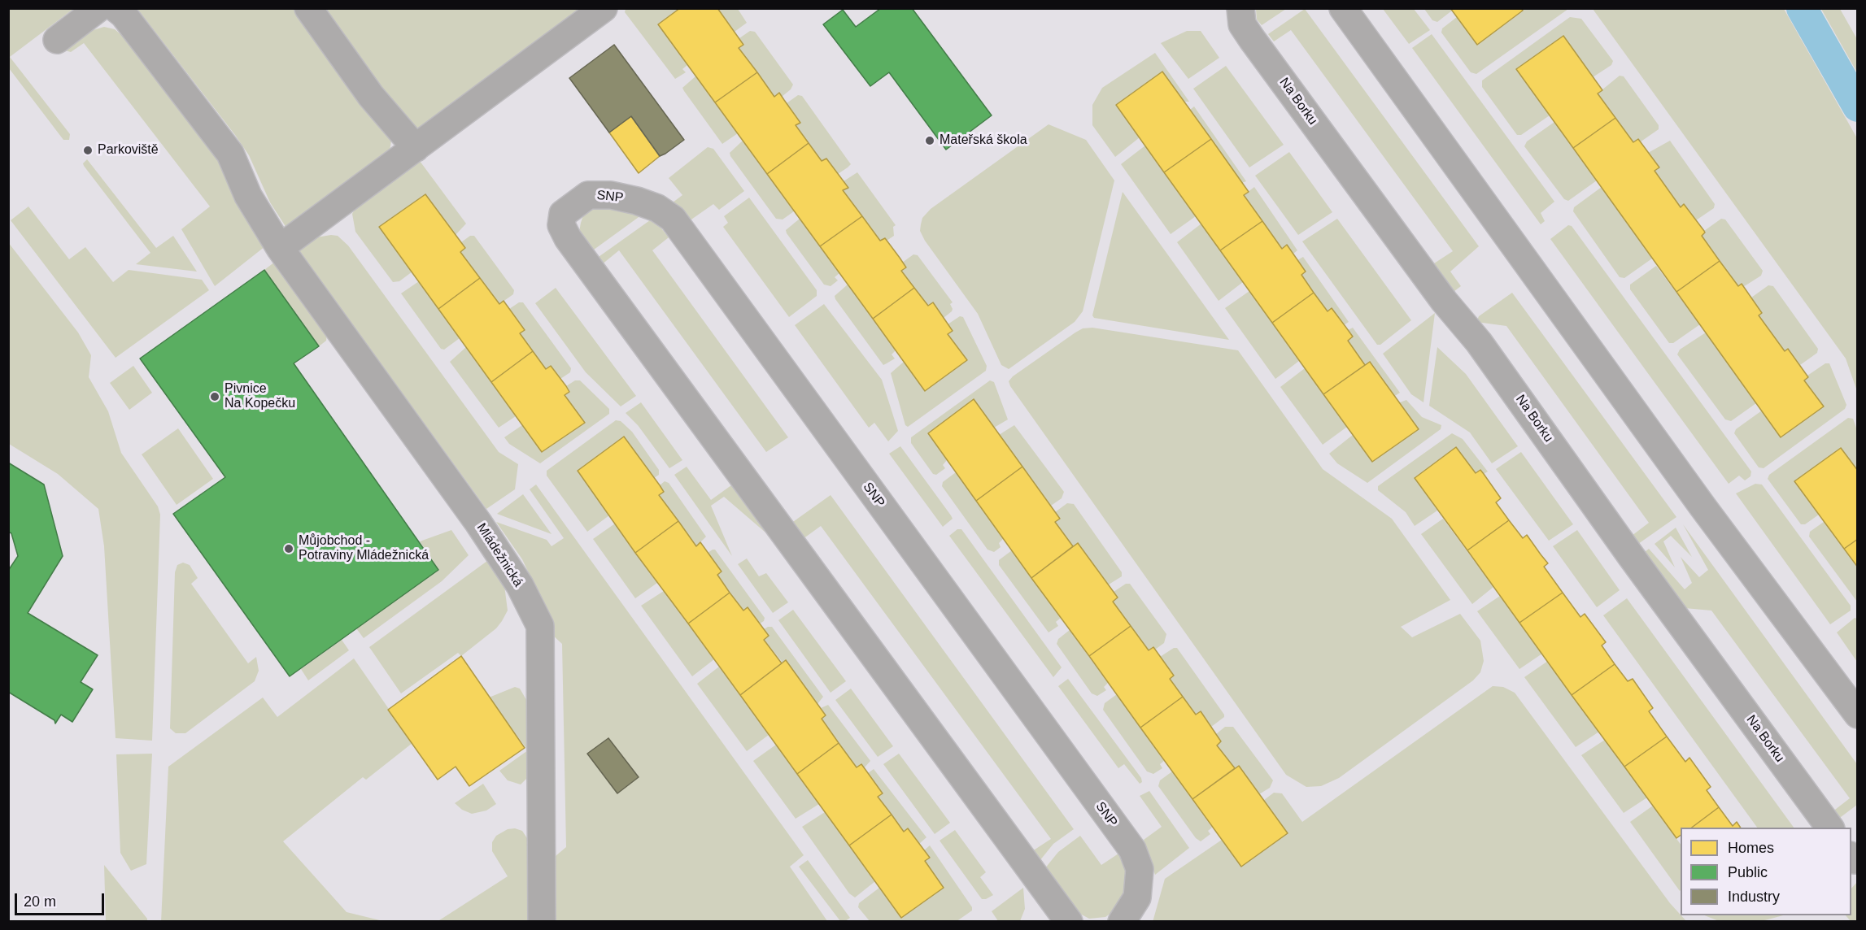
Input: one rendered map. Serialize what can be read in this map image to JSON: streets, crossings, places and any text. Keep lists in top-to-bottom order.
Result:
{
  "streets": {
    "street": ["Na Borku", "SNP", "Mládežnická"]
  },
  "places": [
    "Mateřská škola",
    "Parkoviště",
    "Pivnice Na Kopečku",
    "Můjobchod - Potraviny Mládežnická"
  ],
  "legend": ["Homes", "Public", "Industry"],
  "scale_bar": "20 m"
}
